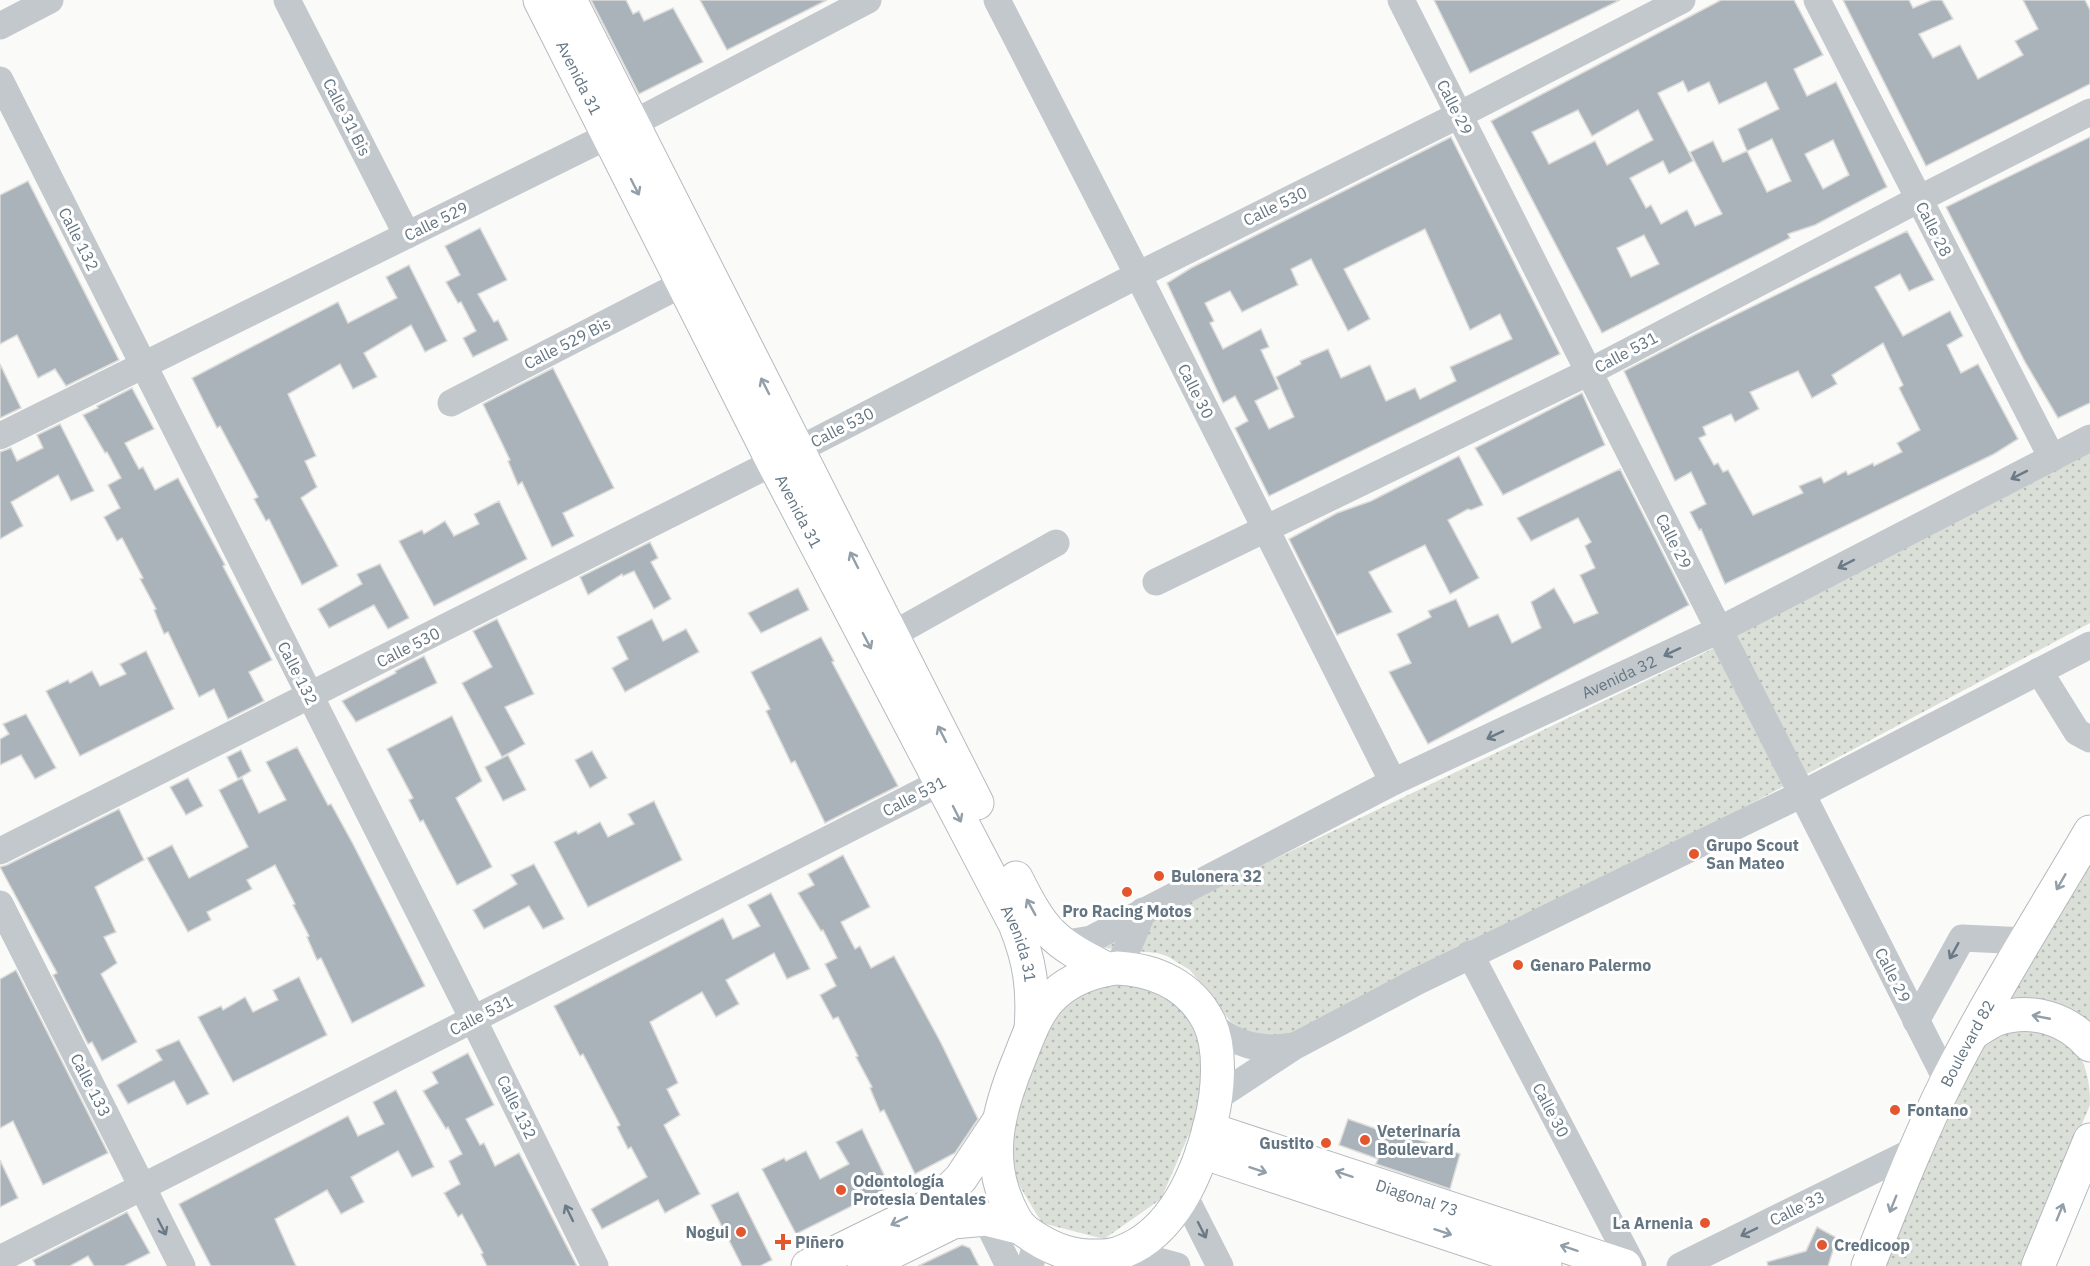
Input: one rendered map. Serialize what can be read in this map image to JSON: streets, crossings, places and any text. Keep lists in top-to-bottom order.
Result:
{
  "streets": {
    "main road": ["Avenida 31", "Boulevard 82", "Diagonal 73"],
    "street": [
      "Calle 29",
      "Calle 31 Bis",
      "Calle 530",
      "Calle 529",
      "Calle 28",
      "Calle 132",
      "Calle 529 Bis",
      "Calle 531",
      "Calle 30",
      "Avenida 32",
      "Calle 133",
      "Calle 33"
    ]
  },
  "crossings": [
    ["Avenida 31", "Calle 530"],
    ["Avenida 31", "Calle 529"],
    ["Avenida 31", "Calle 529 Bis"],
    ["Avenida 31", "Calle 531"],
    ["Avenida 31", "Avenida 32"],
    ["Calle 29", "Calle 530"],
    ["Calle 29", "Calle 531"],
    ["Calle 29", "Avenida 32"],
    ["Calle 29", "Boulevard 82"],
    ["Calle 31 Bis", "Calle 529"],
    ["Calle 530", "Calle 132"],
    ["Calle 530", "Calle 30"],
    ["Calle 529", "Calle 132"],
    ["Calle 28", "Calle 531"],
    ["Calle 28", "Avenida 32"],
    ["Calle 132", "Calle 531"],
    ["Calle 531", "Calle 30"],
    ["Calle 531", "Calle 133"],
    ["Calle 30", "Avenida 32"],
    ["Boulevard 82", "Calle 33"]
  ],
  "one_way": ["Boulevard 82", "Calle 33"],
  "places": {
    "other": [
      "Grupo Scout San Mateo",
      "Bulonera 32",
      "Pro Racing Motos",
      "Genaro Palermo",
      "Fontano",
      "Veterinaría Boulevard",
      "Gustito",
      "Odontología Protesia Dentales",
      "La Arnenia",
      "Nogui",
      "Credicoop"
    ],
    "health": ["Piñero"]
  }
}
